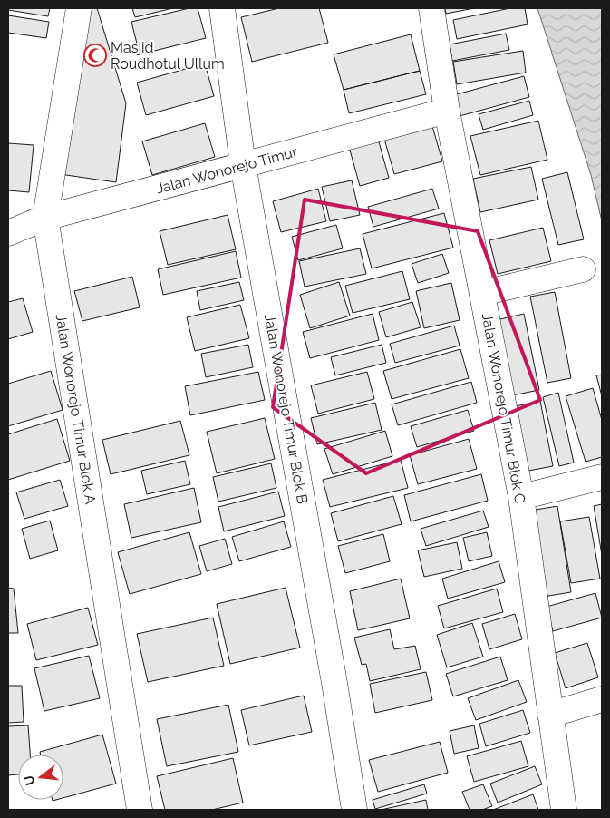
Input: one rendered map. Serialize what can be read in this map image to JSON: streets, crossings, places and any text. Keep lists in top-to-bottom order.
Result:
{
  "streets": {
    "street": [
      "Jalan Wonorejo Timur",
      "Jalan Wonorejo Timur Blok C",
      "Jalan Wonorejo Timur Blok A",
      "Jalan Wonorejo Timur Blok B"
    ]
  },
  "crossings": [
    ["Jalan Wonorejo Timur", "Jalan Wonorejo Timur Blok C"],
    ["Jalan Wonorejo Timur", "Jalan Wonorejo Timur Blok A"],
    ["Jalan Wonorejo Timur", "Jalan Wonorejo Timur Blok B"]
  ],
  "places": {
    "mosque": ["Masjid Roudhotul Ullum"]
  },
  "north": "left"
}
